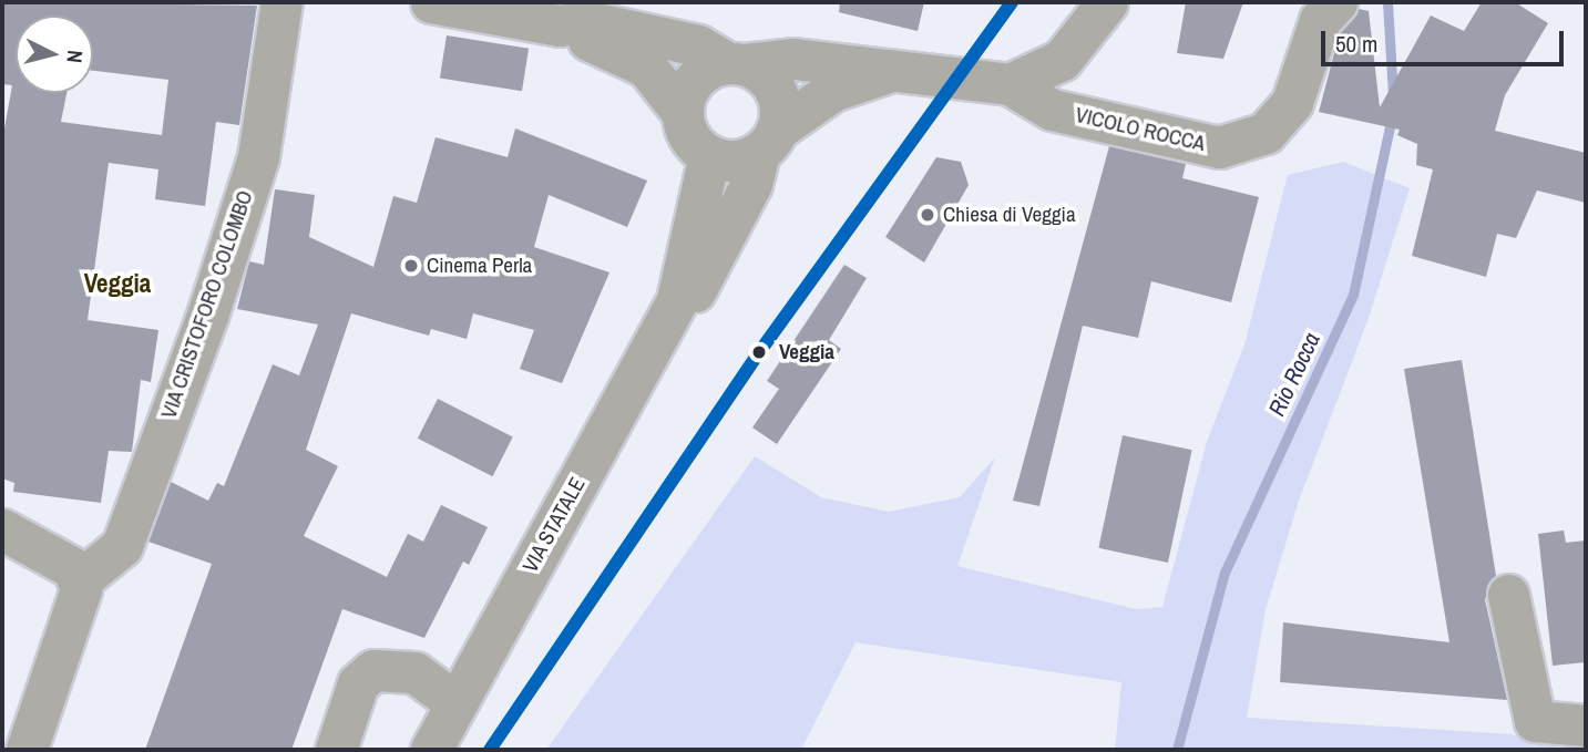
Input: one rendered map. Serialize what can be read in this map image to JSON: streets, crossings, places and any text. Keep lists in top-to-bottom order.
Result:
{
  "streets": {
    "street": ["VICOLO ROCCA", "VIA CRISTOFORO COLOMBO", "VIA STATALE"]
  },
  "districts": ["Veggia"],
  "water": ["Rio Rocca"],
  "places": ["Chiesa di Veggia", "Cinema Perla", "Veggia"],
  "scale_bar": "50 m",
  "north": "right"
}
